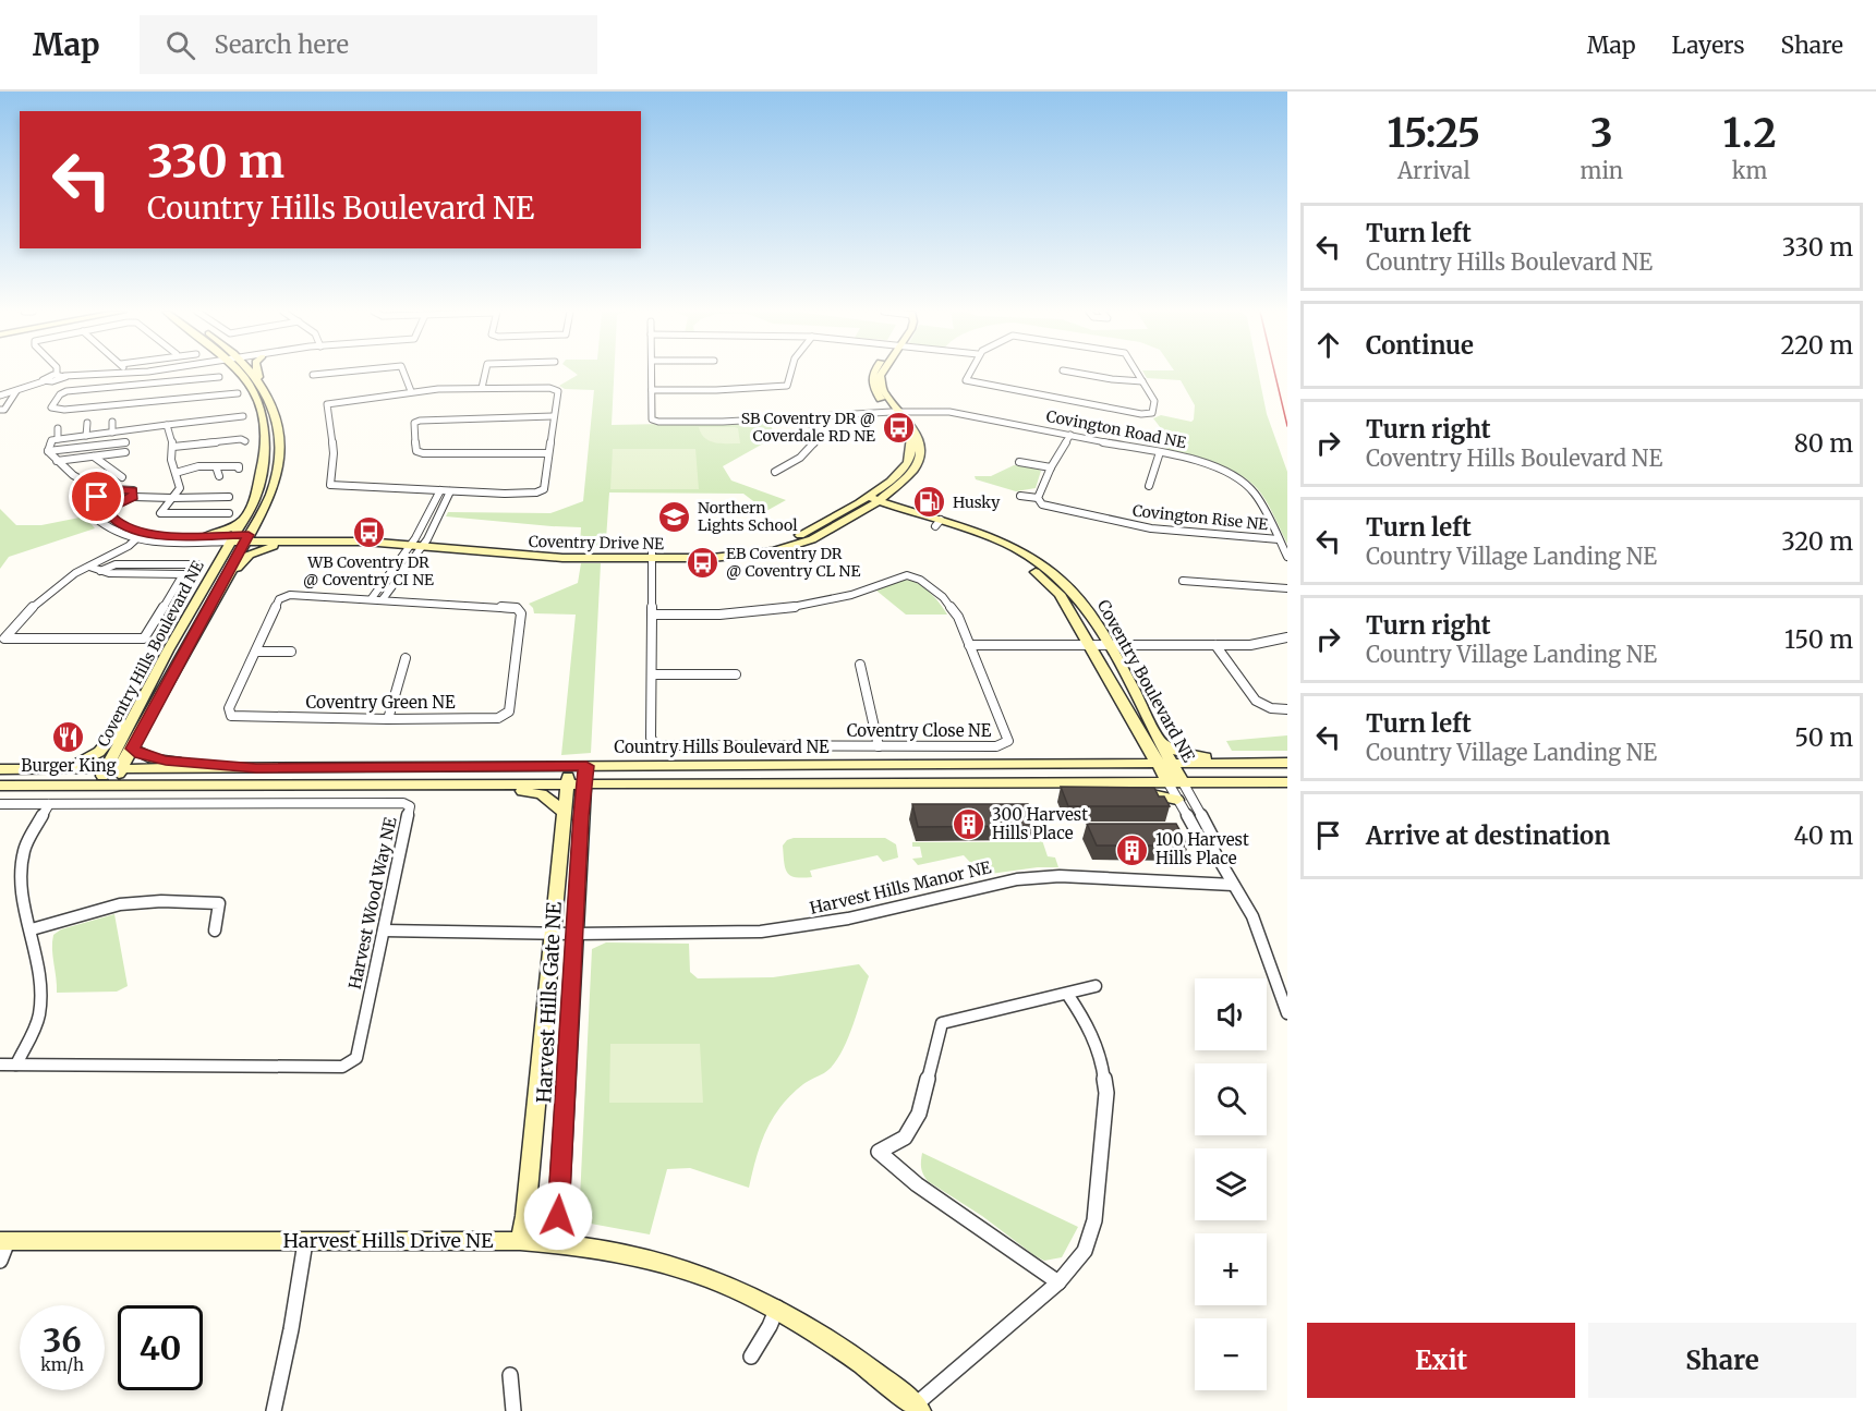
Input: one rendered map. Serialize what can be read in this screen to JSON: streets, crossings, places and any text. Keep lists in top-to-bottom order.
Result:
{
  "streets": {
    "street": [
      "Covington Road NE",
      "Covington Rise NE",
      "Coventry Drive NE",
      "Coventry Hills Boulevard NE",
      "Coventry Boulevard NE",
      "Coventry Green NE",
      "Coventry Close NE",
      "Country Hills Boulevard NE",
      "Harvest Hills Manor NE",
      "Harvest Wood Way NE",
      "Harvest Hills Gate NE",
      "Harvest Hills Drive NE"
    ]
  },
  "crossings": [
    ["Covington Road NE", "Covington Rise NE"],
    ["Covington Road NE", "Coventry Drive NE"],
    ["Coventry Drive NE", "Coventry Hills Boulevard NE"],
    ["Coventry Drive NE", "Coventry Boulevard NE"],
    ["Coventry Drive NE", "Coventry Close NE"],
    ["Coventry Hills Boulevard NE", "Country Hills Boulevard NE"],
    ["Coventry Boulevard NE", "Country Hills Boulevard NE"],
    ["Country Hills Boulevard NE", "Harvest Hills Gate NE"],
    ["Harvest Hills Manor NE", "Harvest Wood Way NE"],
    ["Harvest Hills Manor NE", "Harvest Hills Gate NE"],
    ["Harvest Hills Gate NE", "Harvest Hills Drive NE"]
  ],
  "places": {
    "bus stop": ["SB Coventry DR @ Coverdale RD NE", "WB Coventry DR @ Coventry CI NE", "EB Coventry DR @ Coventry CL NE"],
    "fuel station": ["Husky"],
    "school or university": ["Northern Lights School"],
    "restaurant": ["Burger King"],
    "building": ["300 Harvest Hills Place", "100 Harvest Hills Place"]
  },
  "page": {
    "header": "Map",
    "search": "Search here",
    "nav": ["Map", "Layers", "Share"],
    "eta": [
      "15:25",
      "Arrival",
      "3",
      "min",
      "1.2",
      "km"
    ],
    "turn": ["330 m", "Country Hills Boulevard NE"],
    "list": [
      {
        "name": "Turn left",
        "note": "Country Hills Boulevard NE",
        "value": "330 m"
      },
      {
        "name": "Continue",
        "value": "220 m"
      },
      {
        "name": "Turn right",
        "note": "Coventry Hills Boulevard NE",
        "value": "80 m"
      },
      {
        "name": "Turn left",
        "note": "Country Village Landing NE",
        "value": "320 m"
      },
      {
        "name": "Turn right",
        "note": "Country Village Landing NE",
        "value": "150 m"
      },
      {
        "name": "Turn left",
        "note": "Country Village Landing NE",
        "value": "50 m"
      },
      {
        "name": "Arrive at destination",
        "value": "40 m"
      }
    ],
    "map_buttons": ["+", "−"],
    "speed": "36 km/h",
    "limit": "40",
    "buttons": ["Exit", "Share"]
  }
}
